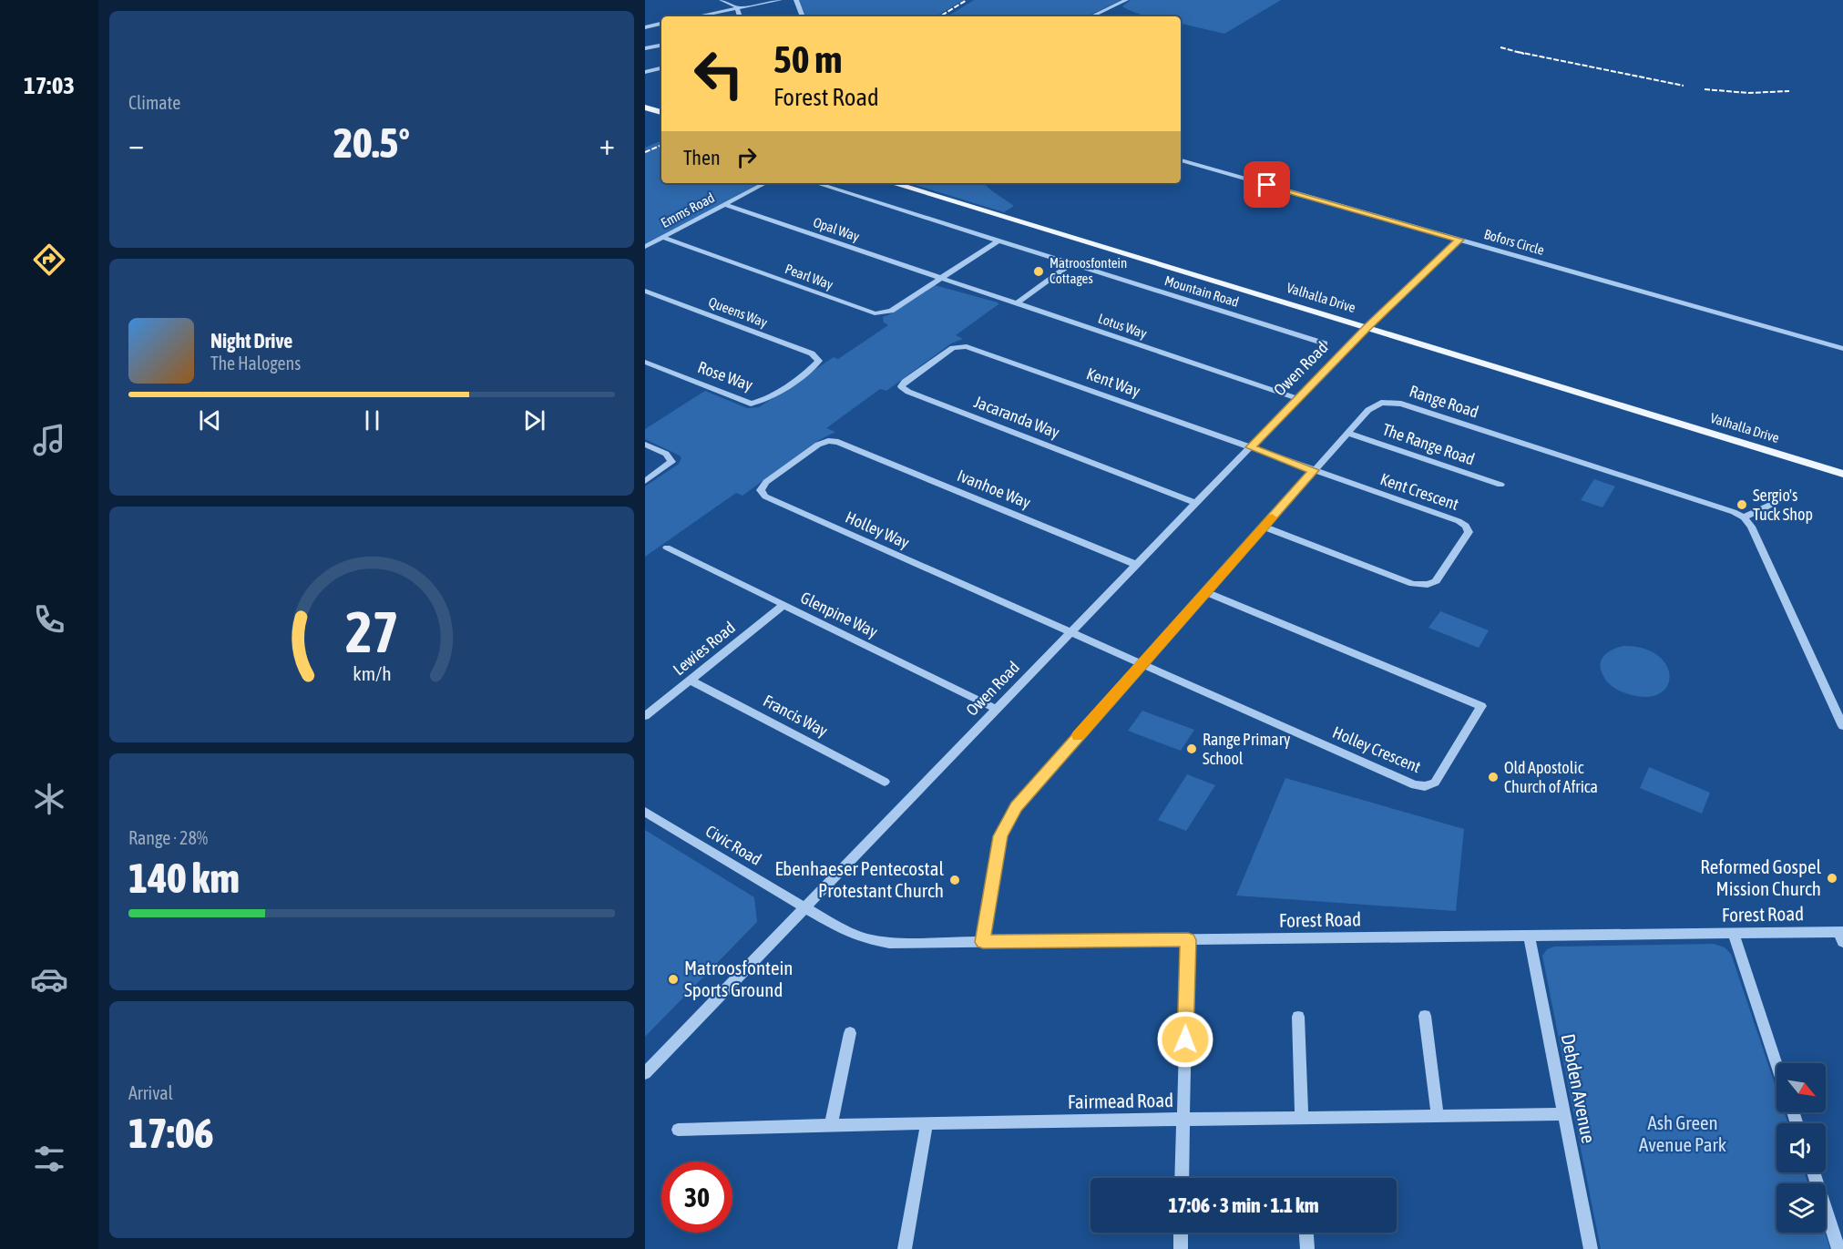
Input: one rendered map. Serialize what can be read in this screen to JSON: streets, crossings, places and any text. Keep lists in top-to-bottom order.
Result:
{
  "streets": {
    "main road": ["Valhalla Drive"],
    "street": [
      "Emms Road",
      "Opal Way",
      "Bofors Circle",
      "Pearl Way",
      "Mountain Road",
      "Queens Way",
      "Lotus Way",
      "Owen Road",
      "Rose Way",
      "Kent Way",
      "Range Road",
      "Jacaranda Way",
      "The Range Road",
      "Ivanhoe Way",
      "Kent Crescent",
      "Holley Way",
      "Glenpine Way",
      "Lewies Road",
      "Francis Way",
      "Holley Crescent",
      "Civic Road",
      "Forest Road",
      "Debden Avenue",
      "Fairmead Road"
    ]
  },
  "crossings": [
    ["Emms Road", "Opal Way"],
    ["Emms Road", "Pearl Way"],
    ["Opal Way", "Pearl Way"],
    ["Opal Way", "Lotus Way"],
    ["Bofors Circle", "Owen Road"],
    ["Pearl Way", "Lotus Way"],
    ["Valhalla Drive", "Owen Road"],
    ["Queens Way", "Rose Way"],
    ["Lotus Way", "Owen Road"],
    ["Owen Road", "Kent Way"],
    ["Owen Road", "Jacaranda Way"],
    ["Owen Road", "Ivanhoe Way"],
    ["Owen Road", "Kent Crescent"],
    ["Owen Road", "Holley Way"],
    ["Owen Road", "Glenpine Way"],
    ["Owen Road", "Holley Crescent"],
    ["Owen Road", "Civic Road"],
    ["Owen Road", "Forest Road"],
    ["Kent Way", "Jacaranda Way"],
    ["Kent Way", "Kent Crescent"],
    ["Range Road", "The Range Road"],
    ["Range Road", "Kent Crescent"],
    ["Range Road", "Holley Crescent"],
    ["Range Road", "Forest Road"],
    ["Ivanhoe Way", "Holley Way"],
    ["Holley Way", "Holley Crescent"],
    ["Glenpine Way", "Lewies Road"],
    ["Lewies Road", "Francis Way"],
    ["Civic Road", "Forest Road"],
    ["Forest Road", "Debden Avenue"],
    ["Debden Avenue", "Fairmead Road"]
  ],
  "parks": ["Ash Green Avenue Park"],
  "places": [
    "Matroosfontein Cottages",
    "Sergio's Tuck Shop",
    "Range Primary School",
    "Old Apostolic Church of Africa",
    "Reformed Gospel Mission Church",
    "Ebenhaeser Pentecostal Protestant Church",
    "Matroosfontein Sports Ground"
  ],
  "north": "bottom right",
  "page": {
    "tabs": "17:03",
    "tile": [
      "Climate",
      ["Range · 28%", "140 km"],
      ["Arrival", "17:06"]
    ],
    "turn": ["50 m", "Forest Road"],
    "heat": ["−", "20.5°", "+"],
    "then": "Then",
    "song": ["Night Drive", "The Halogens"],
    "limit": "30",
    "trip": "17:06 · 3 min · 1.1 km",
    "gauge": ["27", "km/h"]
  }
}
